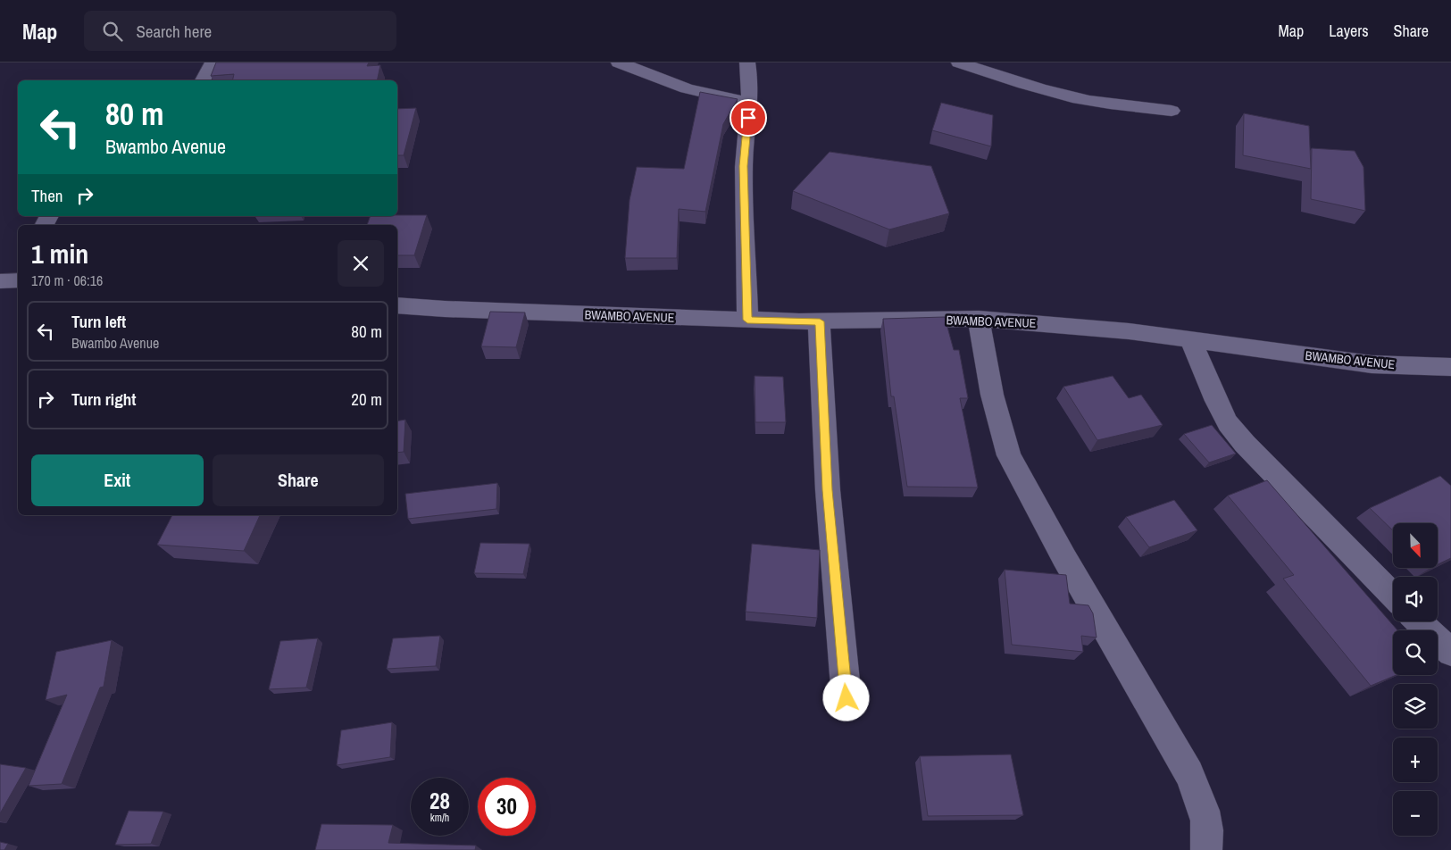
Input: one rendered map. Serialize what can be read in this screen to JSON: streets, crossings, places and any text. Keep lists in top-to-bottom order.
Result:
{
  "streets": {
    "street": ["BWAMBO AVENUE"]
  },
  "north": "bottom right",
  "page": {
    "header": "Map",
    "search": "Search here",
    "nav": ["Map", "Layers", "Share"],
    "turn": ["80 m", "Bwambo Avenue"],
    "then": "Then",
    "heading": ["1 min", "170 m · 06:16"],
    "list": [
      {
        "name": "Turn left",
        "note": "Bwambo Avenue",
        "value": "80 m"
      },
      {
        "name": "Turn right",
        "value": "20 m"
      }
    ],
    "buttons": ["Exit", "Share"],
    "map_buttons": ["+", "−"],
    "speed": "28 km/h",
    "limit": "30"
  }
}
